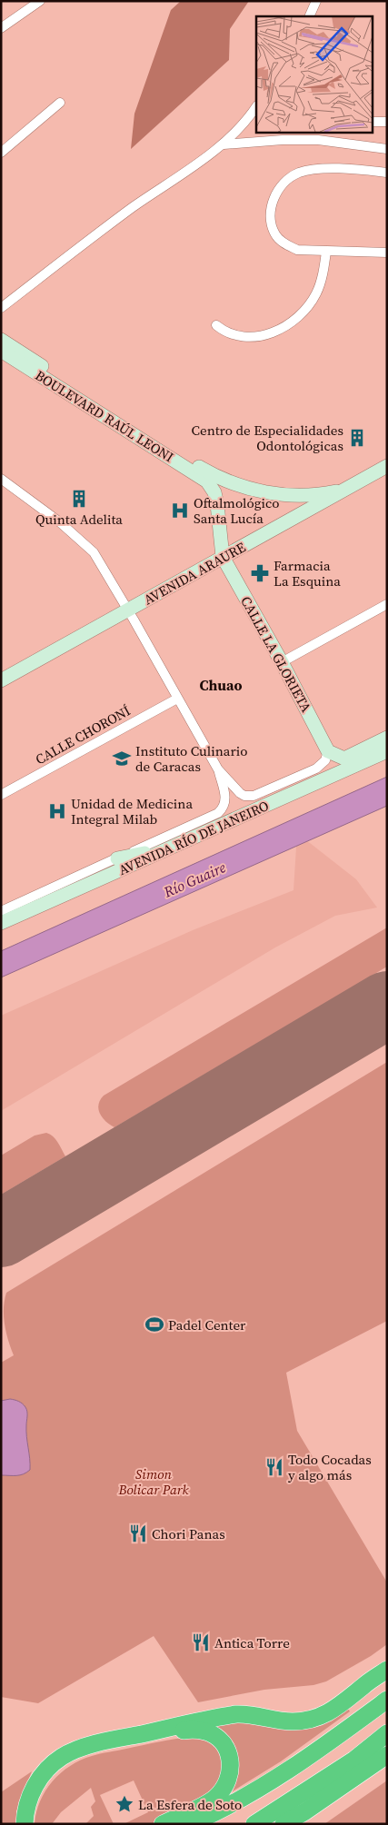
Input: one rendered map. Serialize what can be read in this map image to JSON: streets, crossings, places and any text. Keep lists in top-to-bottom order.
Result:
{
  "streets": {
    "street": [
      "BOULEVARD RAÚL LEONI",
      "AVENIDA ARAURE",
      "CALLE LA GLORIETA",
      "CALLE CHORONÍ",
      "AVENIDA RÍO DE JANEIRO"
    ]
  },
  "crossings": [
    ["BOULEVARD RAÚL LEONI", "AVENIDA ARAURE"],
    ["BOULEVARD RAÚL LEONI", "CALLE LA GLORIETA"],
    ["AVENIDA ARAURE", "CALLE LA GLORIETA"]
  ],
  "districts": ["Chuao"],
  "water": ["Río Guaire"],
  "parks": ["Simon Bolicar Park"],
  "places": {
    "building": ["Centro de Especialidades Odontológicas", "Quinta Adelita"],
    "hospital": ["Oftalmológico Santa Lucía", "Unidad de Medicina Integral Milab"],
    "pharmacy": ["Farmacia La Esquina"],
    "school or university": ["Instituto Culinario de Caracas"],
    "sports": ["Padel Center"],
    "restaurant": ["Todo Cocadas y algo más", "Chori Panas", "Antica Torre"],
    "place": ["La Esfera de Soto"]
  }
}
